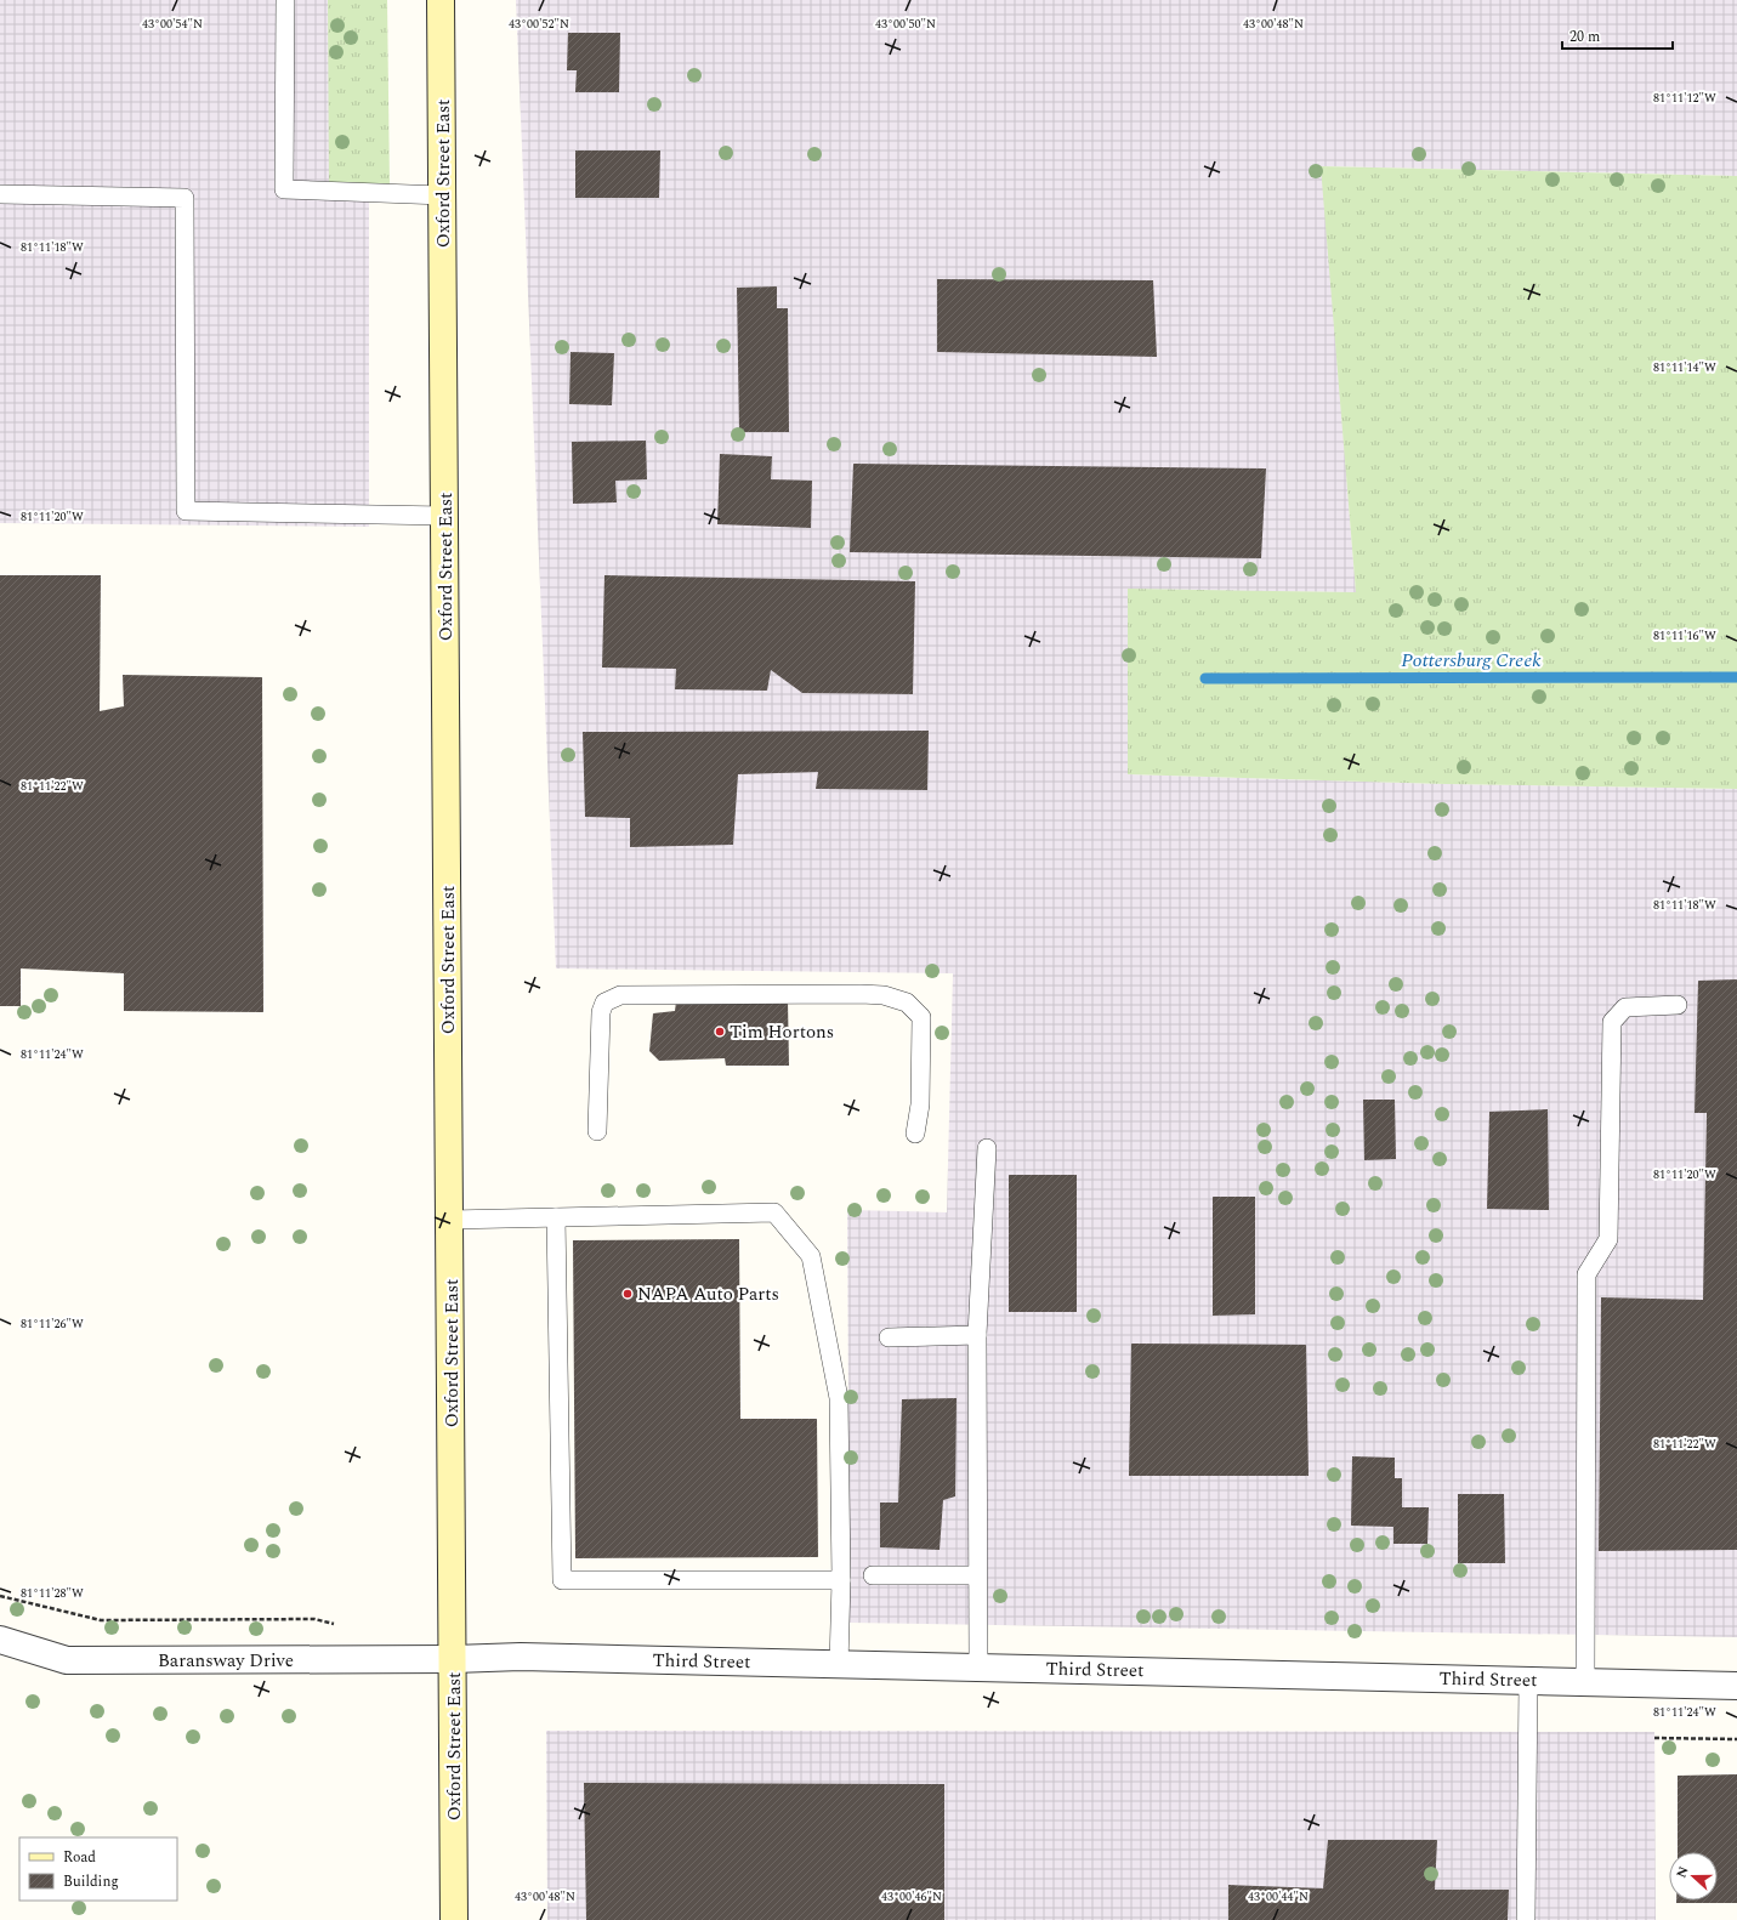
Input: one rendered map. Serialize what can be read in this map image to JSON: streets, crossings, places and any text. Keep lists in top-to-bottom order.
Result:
{
  "streets": {
    "main road": ["Oxford Street East"],
    "street": ["Baransway Drive", "Third Street"]
  },
  "crossings": [
    ["Oxford Street East", "Baransway Drive"],
    ["Oxford Street East", "Third Street"],
    ["Baransway Drive", "Third Street"]
  ],
  "water": ["Pottersburg Creek"],
  "places": ["Tim Hortons", "NAPA Auto Parts"],
  "legend": ["Road", "Building"],
  "scale_bar": "20 m",
  "north": "left",
  "coordinates": [
    "43°00'52\"N",
    "43°00'50\"N",
    "43°00'54\"N",
    "43°00'48\"N",
    "81°11'12\"W",
    "81°11'18\"W",
    "81°11'14\"W",
    "81°11'20\"W",
    "81°11'16\"W",
    "81°11'22\"W",
    "81°11'24\"W",
    "81°11'26\"W",
    "81°11'28\"W",
    "43°00'46\"N",
    "43°00'44\"N"
  ]
}
